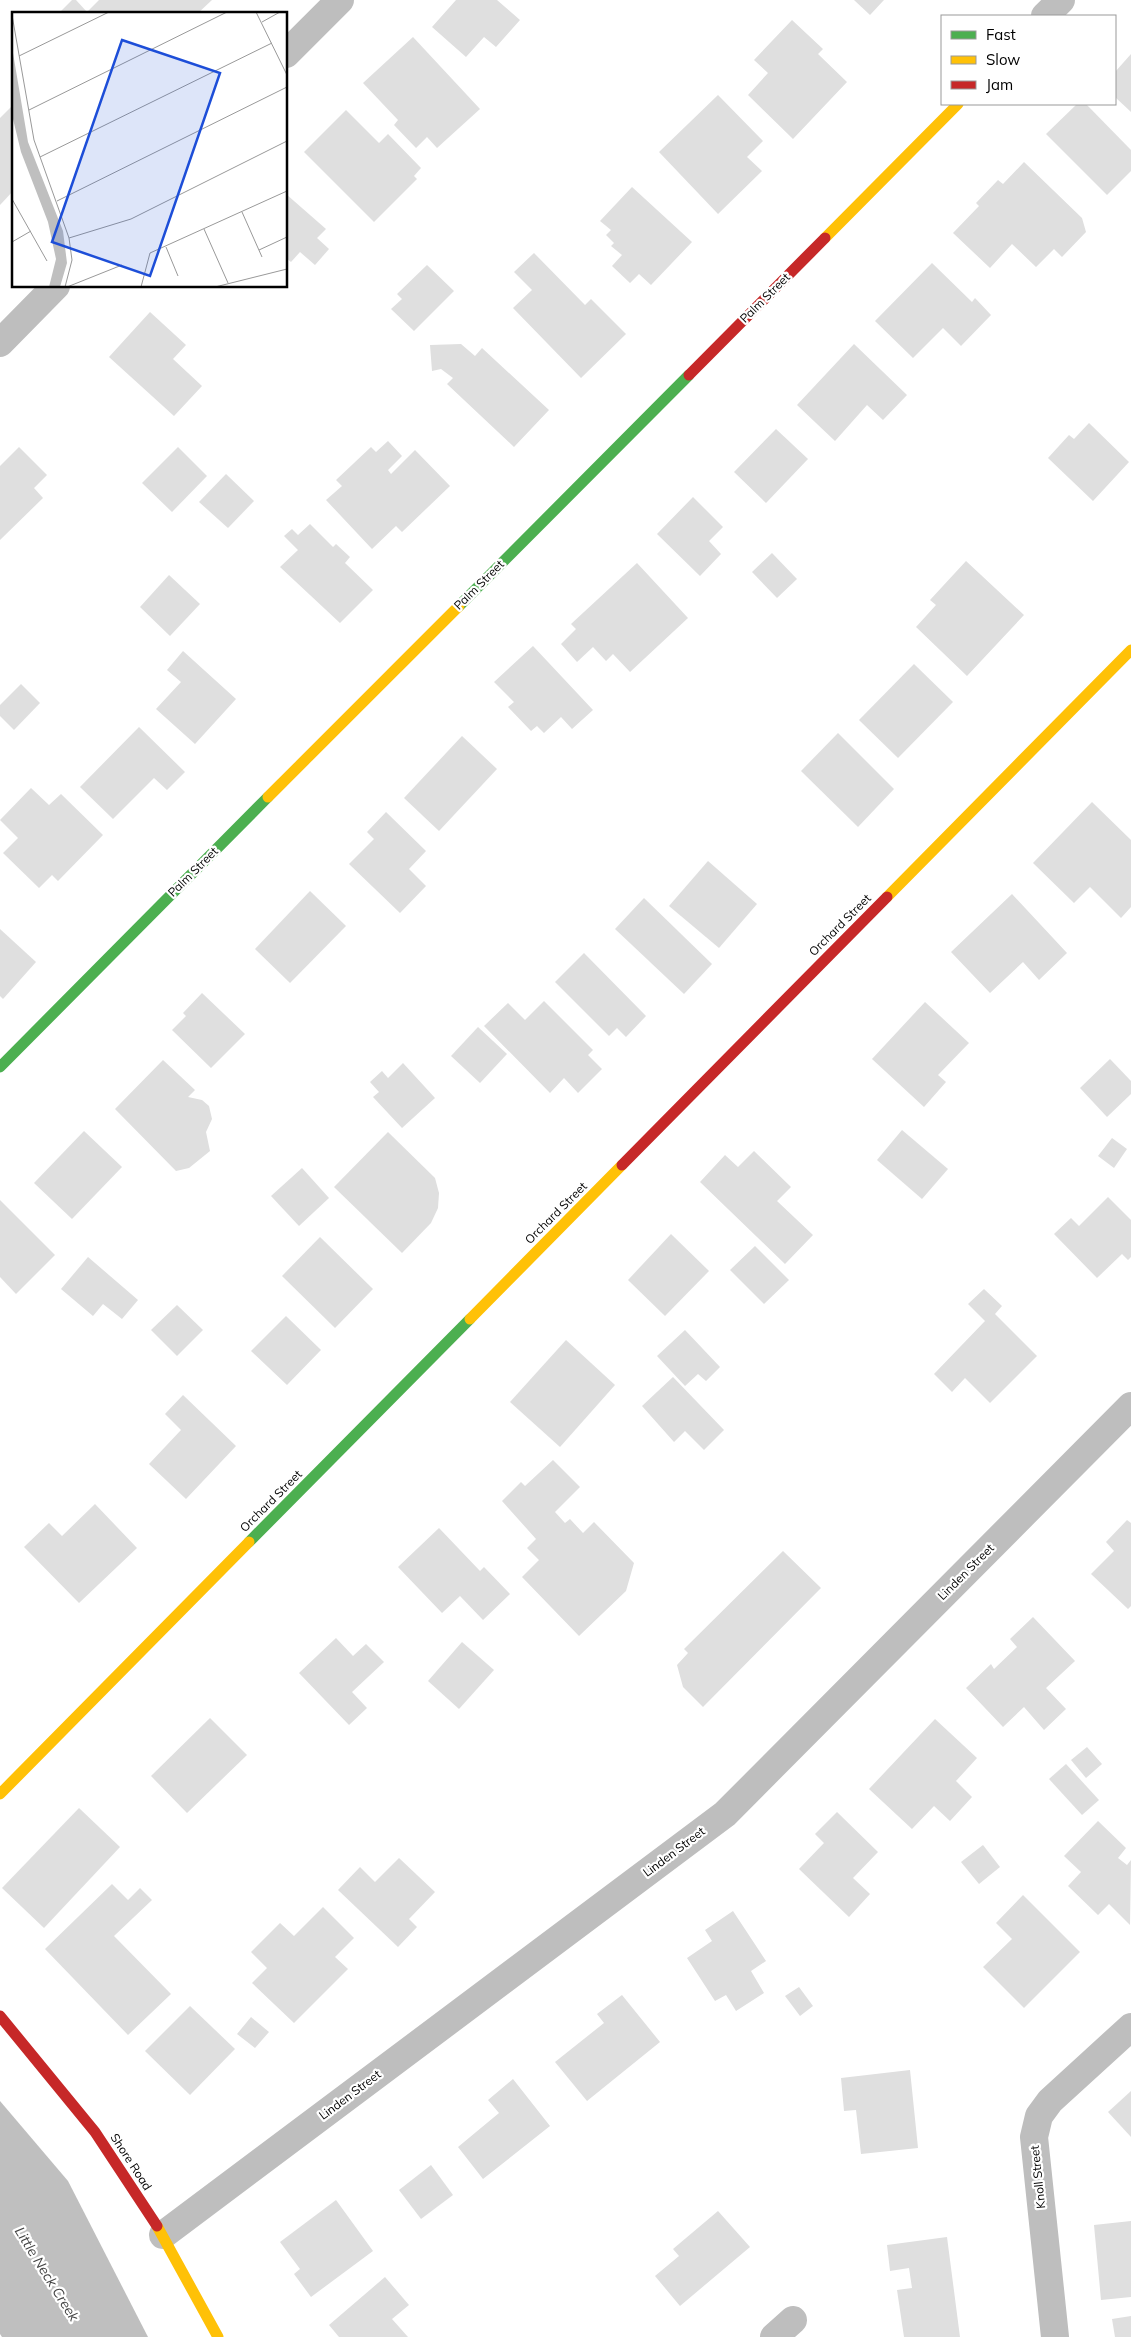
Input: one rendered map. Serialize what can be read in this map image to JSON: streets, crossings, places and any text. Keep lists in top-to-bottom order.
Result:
{
  "streets": {
    "street": [
      "Palm Street",
      "Orchard Street",
      "Linden Street",
      "Shore Road",
      "Knoll Street"
    ]
  },
  "crossings": [
    ["Linden Street", "Shore Road"]
  ],
  "water": ["Little Neck Creek"],
  "legend": ["Fast", "Slow", "Jam"]
}
